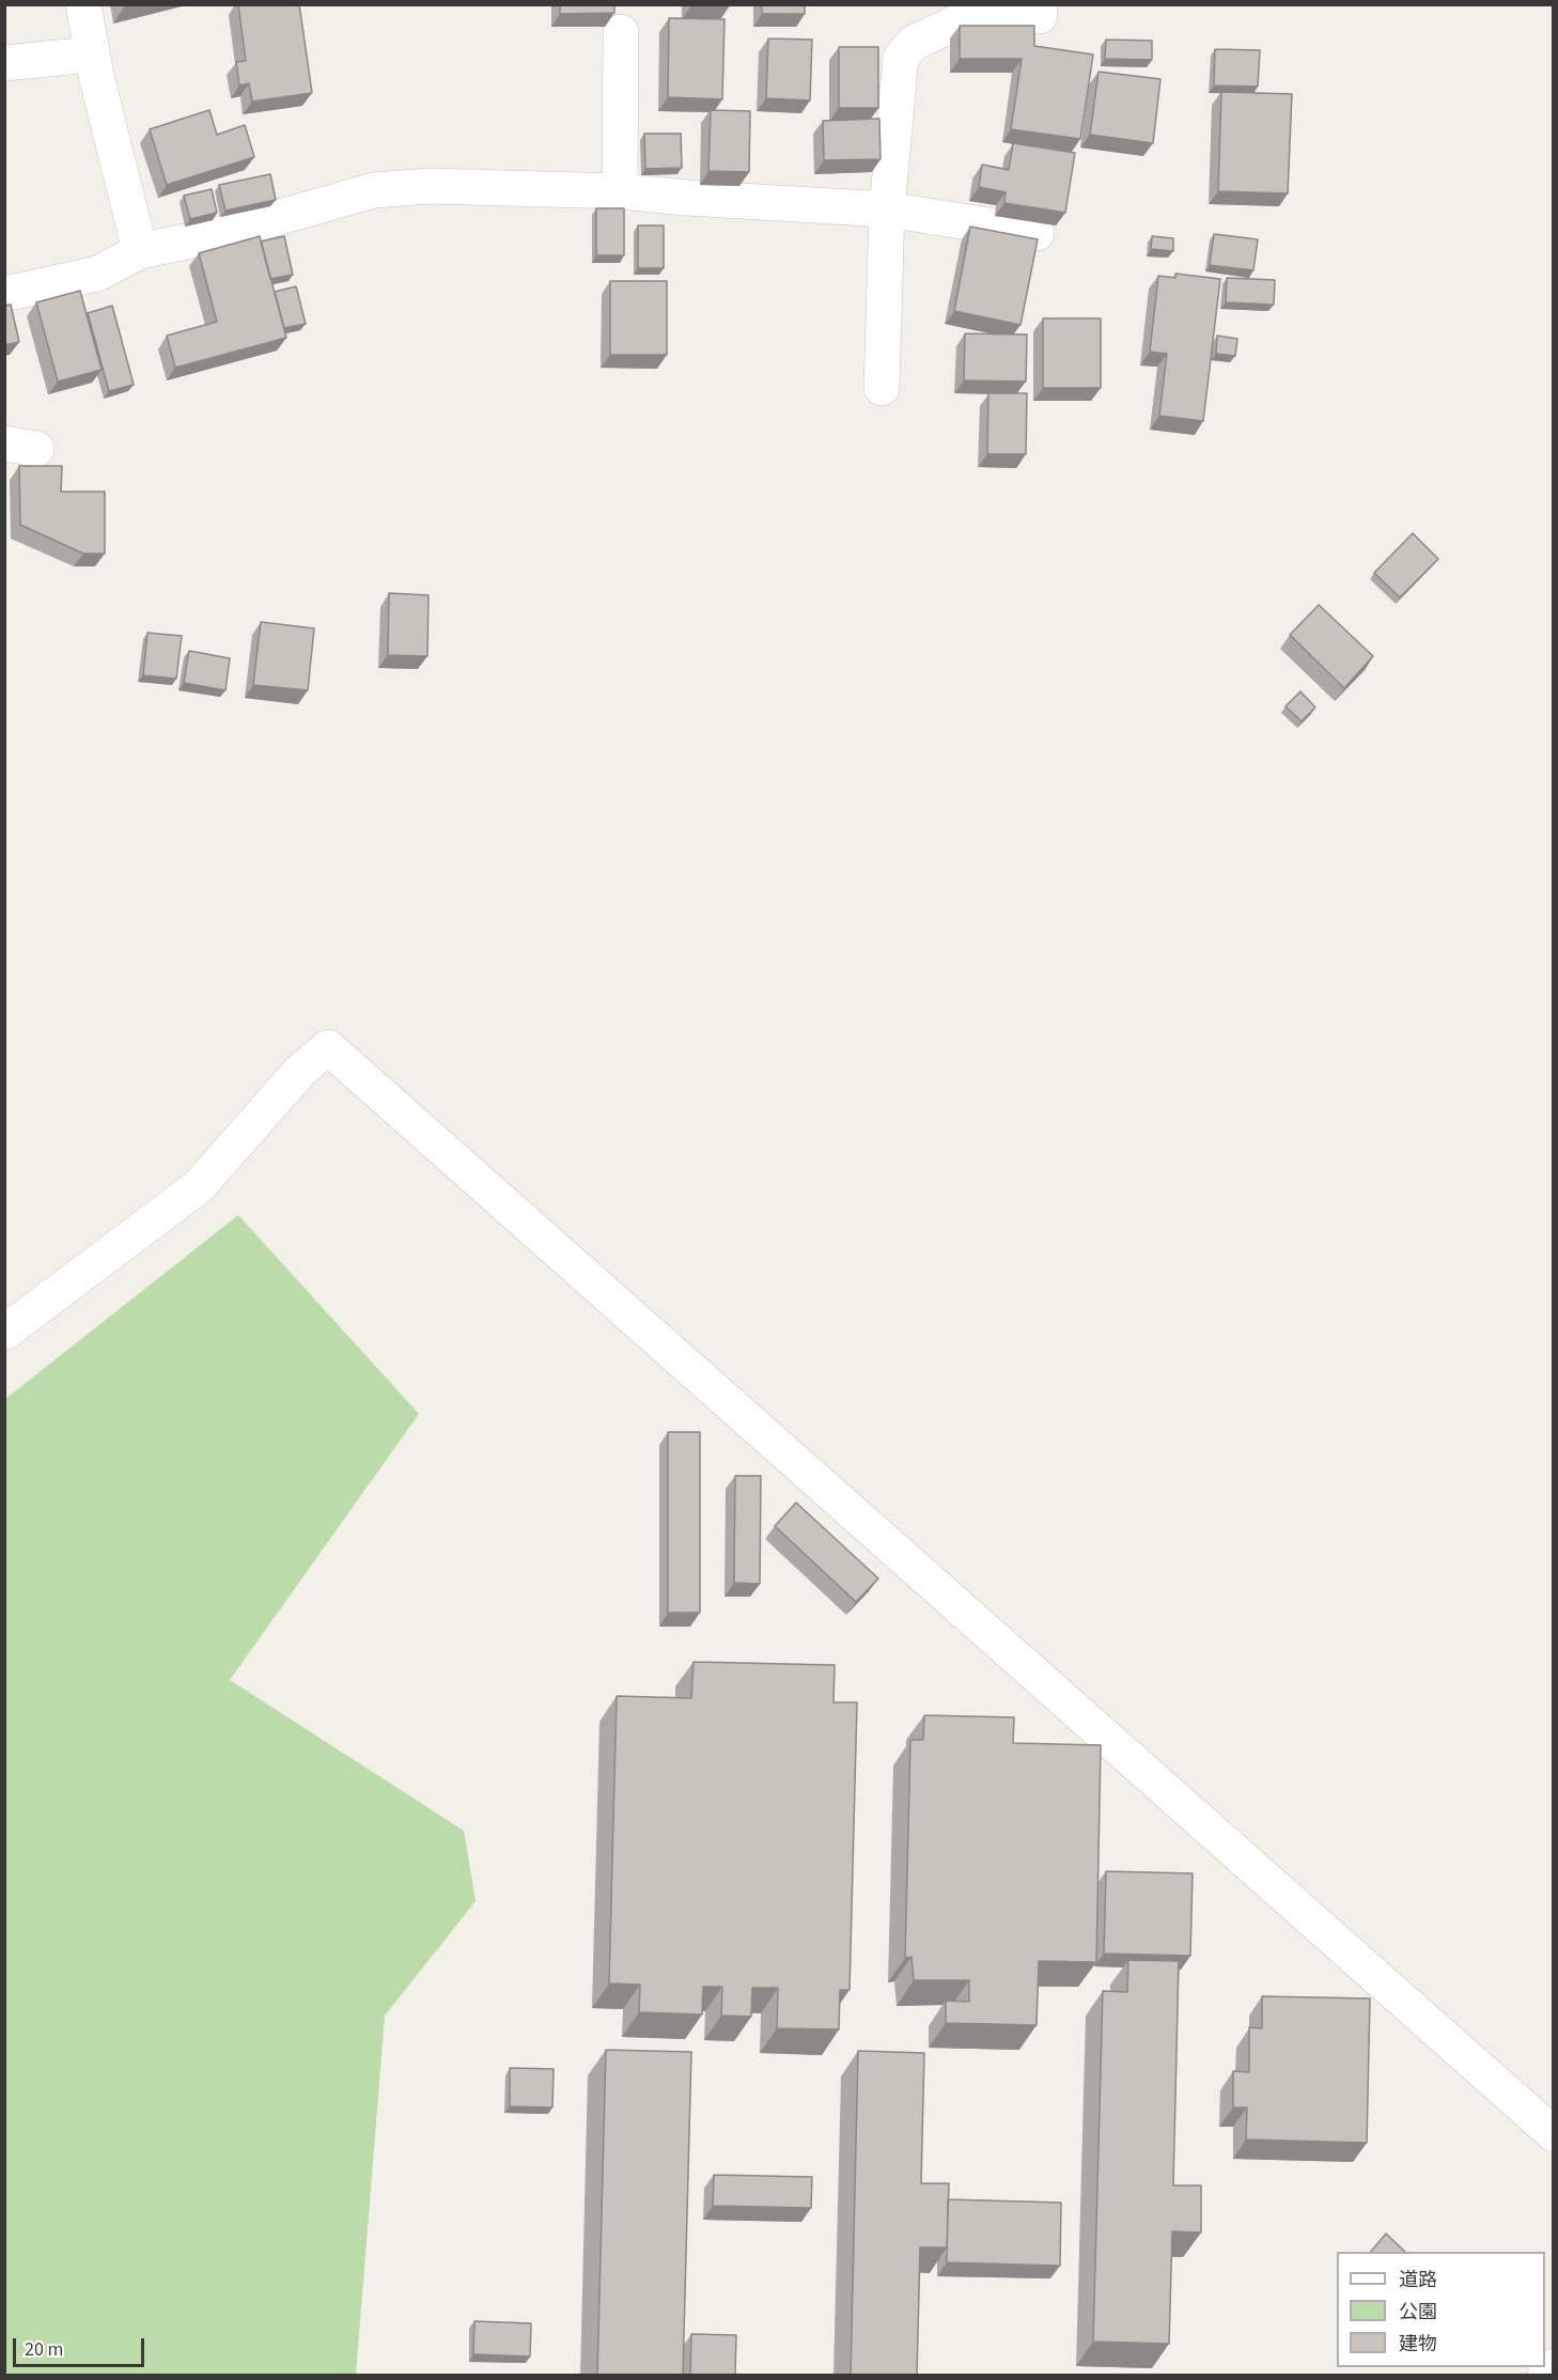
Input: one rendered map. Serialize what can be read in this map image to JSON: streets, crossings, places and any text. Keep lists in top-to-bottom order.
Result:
{
  "legend": ["道路", "公園", "建物"],
  "scale_bar": "20 m"
}
